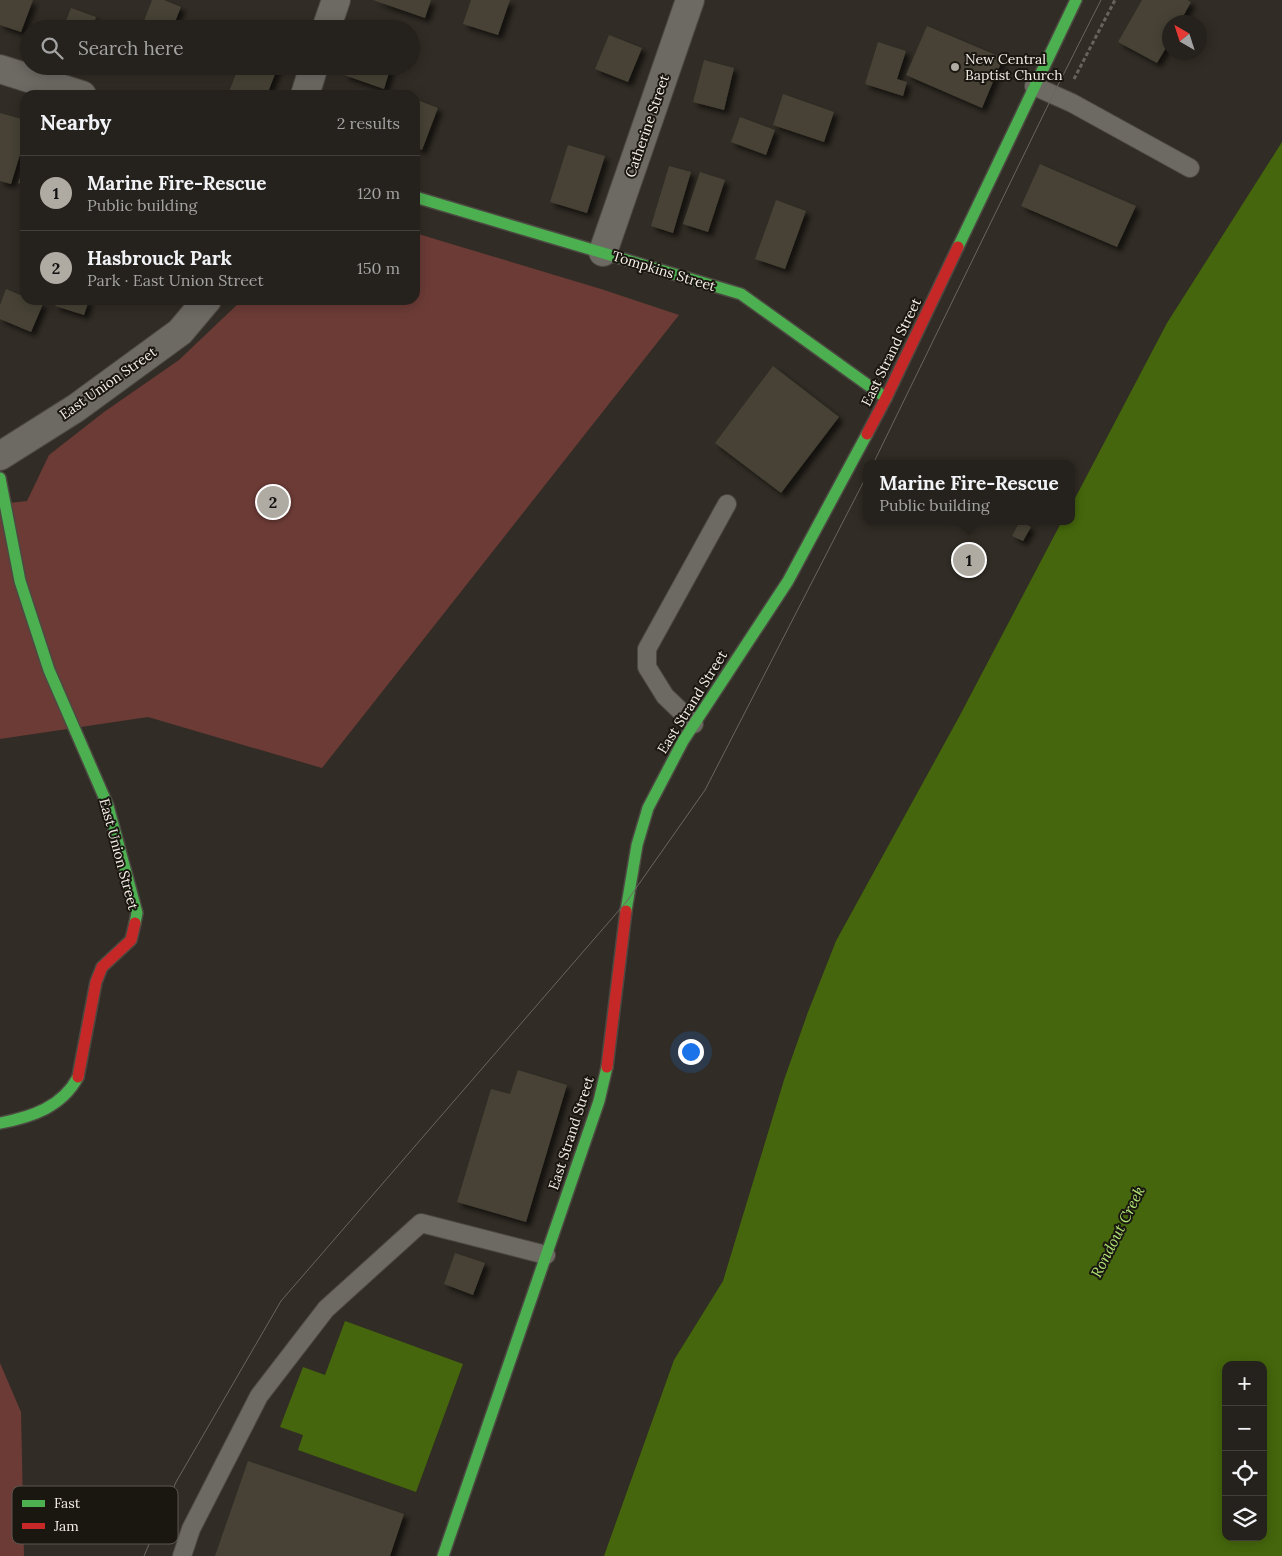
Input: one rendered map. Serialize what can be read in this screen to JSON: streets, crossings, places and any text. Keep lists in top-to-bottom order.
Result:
{
  "streets": {
    "street": [
      "Catherine Street",
      "Tompkins Street",
      "East Strand Street",
      "East Union Street"
    ]
  },
  "crossings": [
    ["Catherine Street", "Tompkins Street"],
    ["Tompkins Street", "East Strand Street"]
  ],
  "water": ["Rondout Creek"],
  "places": ["New Central Baptist Church"],
  "legend": ["Fast", "Jam"],
  "north": "top left",
  "page": {
    "search": "Search here",
    "heading": ["Nearby", "2 results"],
    "list": [
      {
        "mark": "1",
        "name": "Marine Fire-Rescue",
        "note": "Public building",
        "value": "120 m"
      },
      {
        "mark": "2",
        "name": "Hasbrouck Park",
        "note": "Park · East Union Street",
        "value": "150 m"
      }
    ],
    "popup": ["Marine Fire-Rescue", "Public building"],
    "pins": ["2", "1"],
    "map_buttons": ["+", "−"]
  }
}
